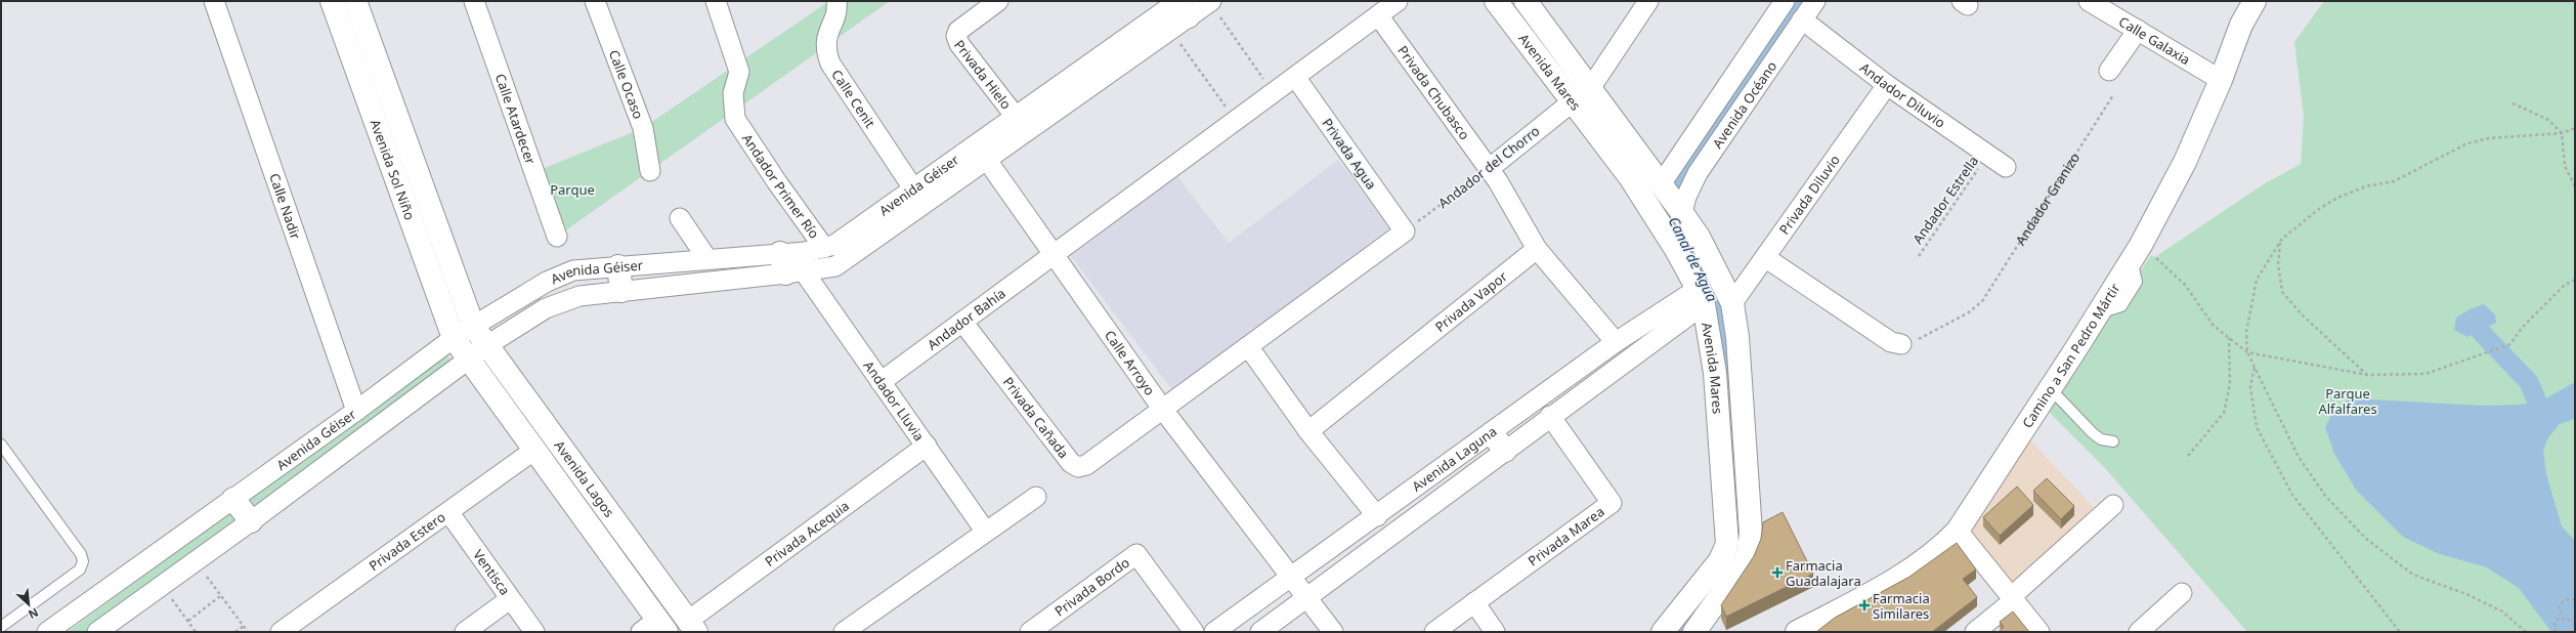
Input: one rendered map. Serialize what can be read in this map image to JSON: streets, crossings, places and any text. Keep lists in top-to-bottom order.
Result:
{
  "streets": {
    "street": [
      "Calle Galaxia",
      "Avenida Mares",
      "Privada Hielo",
      "Calle Ocaso",
      "Privada Chubasco",
      "Andador Diluvio",
      "Calle Cenit",
      "Avenida Océano",
      "Calle Atardecer",
      "Privada Agua",
      "Andador del Chorro",
      "Avenida Sol Niño",
      "Avenida Géiser",
      "Andador Primer Río",
      "Privada Diluvio",
      "Calle Nadir",
      "Privada Vapor",
      "Andador Bahía",
      "Camino a San Pedro Mártir",
      "Calle Arroyo",
      "Andador Lluvia",
      "Privada Cañada",
      "Avenida Laguna",
      "Avenida Lagos",
      "Privada Acequia",
      "Privada Marea",
      "Privada Estero",
      "Ventisca",
      "Privada Bordo"
    ],
    "path": ["Andador Granizo", "Andador Estrella"]
  },
  "crossings": [
    ["Calle Galaxia", "Camino a San Pedro Mártir"],
    ["Avenida Mares", "Avenida Océano"],
    ["Avenida Mares", "Andador del Chorro"],
    ["Avenida Mares", "Privada Diluvio"],
    ["Avenida Mares", "Avenida Laguna"],
    ["Privada Hielo", "Avenida Géiser"],
    ["Privada Chubasco", "Andador del Chorro"],
    ["Privada Chubasco", "Privada Vapor"],
    ["Andador Diluvio", "Avenida Océano"],
    ["Andador Diluvio", "Privada Diluvio"],
    ["Andador Diluvio", "Andador Estrella"],
    ["Calle Cenit", "Avenida Géiser"],
    ["Privada Agua", "Andador del Chorro"],
    ["Avenida Sol Niño", "Avenida Géiser"],
    ["Avenida Sol Niño", "Avenida Lagos"],
    ["Avenida Géiser", "Andador Primer Río"],
    ["Avenida Géiser", "Calle Nadir"],
    ["Avenida Géiser", "Calle Arroyo"],
    ["Avenida Géiser", "Andador Lluvia"],
    ["Avenida Géiser", "Avenida Lagos"],
    ["Andador Bahía", "Calle Arroyo"],
    ["Andador Bahía", "Andador Lluvia"],
    ["Andador Bahía", "Privada Cañada"],
    ["Calle Arroyo", "Privada Cañada"],
    ["Calle Arroyo", "Avenida Laguna"],
    ["Andador Lluvia", "Privada Acequia"],
    ["Avenida Laguna", "Privada Marea"],
    ["Avenida Lagos", "Privada Acequia"],
    ["Avenida Lagos", "Privada Estero"],
    ["Privada Estero", "Ventisca"]
  ],
  "water": ["Canal de Agua"],
  "parks": ["Parque", "Parque Alfalfares"],
  "places": {
    "health": ["Farmacia Guadalajara", "Farmacia Similares"]
  },
  "north": "bottom right"
}
